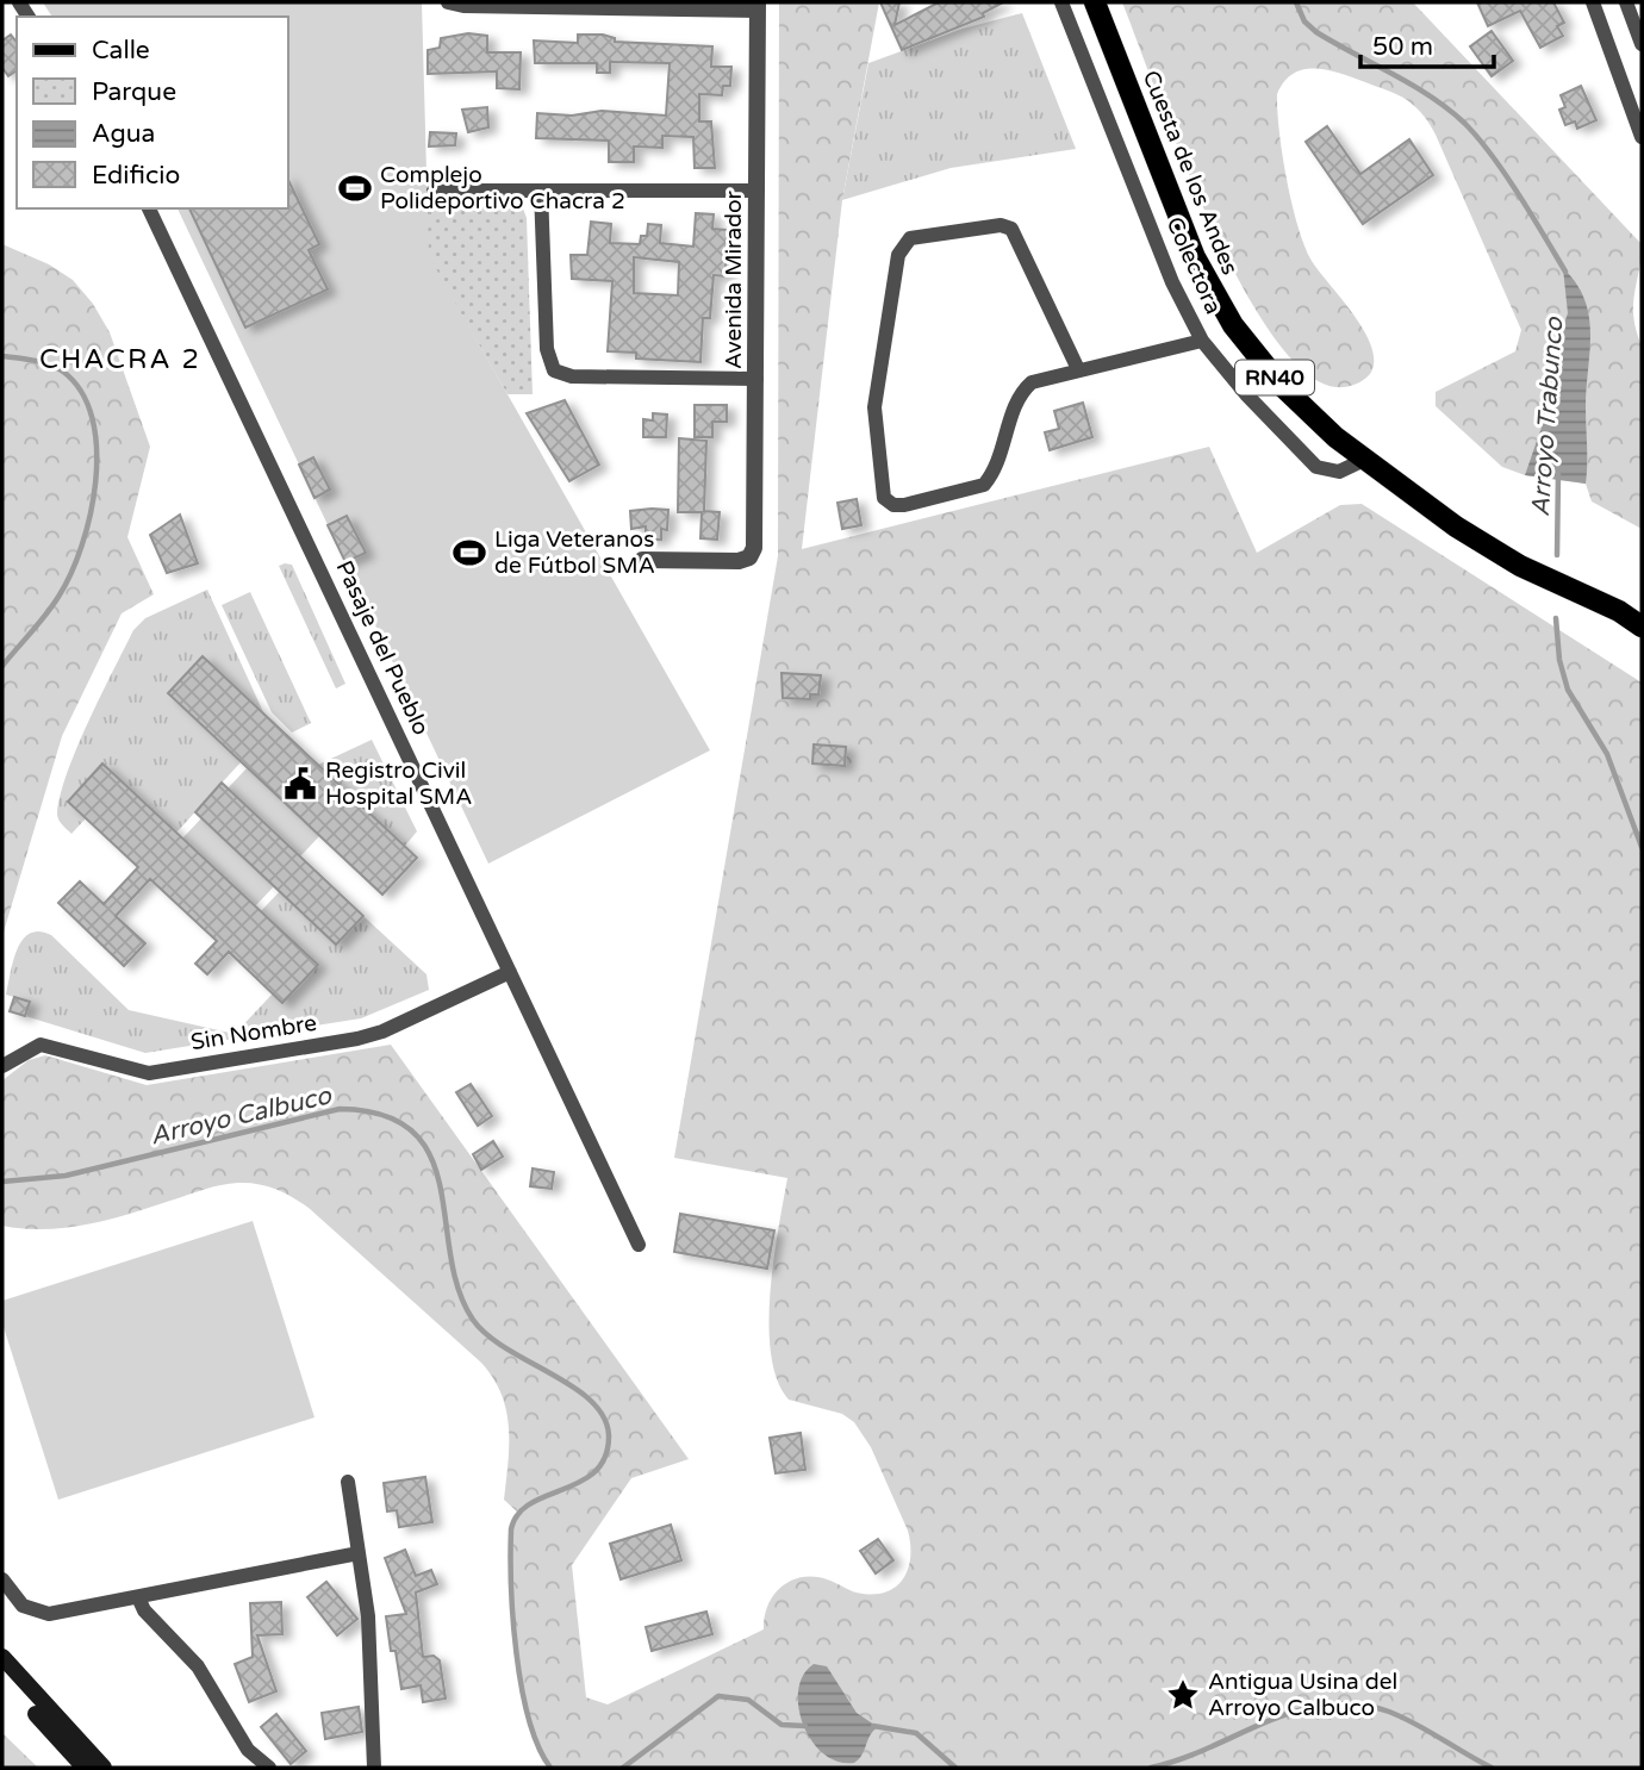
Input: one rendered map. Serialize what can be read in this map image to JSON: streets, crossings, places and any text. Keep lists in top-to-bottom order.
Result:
{
  "streets": {
    "main road": ["Cuesta de los Andes", "RN40"],
    "street": [
      "Colectora",
      "Avenida Mirador",
      "Pasaje del Pueblo",
      "Sin Nombre"
    ]
  },
  "crossings": [
    ["Cuesta de los Andes", "Colectora"],
    ["Pasaje del Pueblo", "Sin Nombre"]
  ],
  "districts": ["CHACRA 2"],
  "water": ["Arroyo Trabunco", "Arroyo Calbuco"],
  "places": {
    "sports": ["Complejo Polideportivo Chacra 2", "Liga Veteranos de Fútbol SMA"],
    "public building": ["Registro Civil Hospital SMA"],
    "place": ["Antigua Usina del Arroyo Calbuco"]
  },
  "legend": [
    "Calle",
    "Parque",
    "Agua",
    "Edificio"
  ],
  "scale_bar": "50 m"
}
